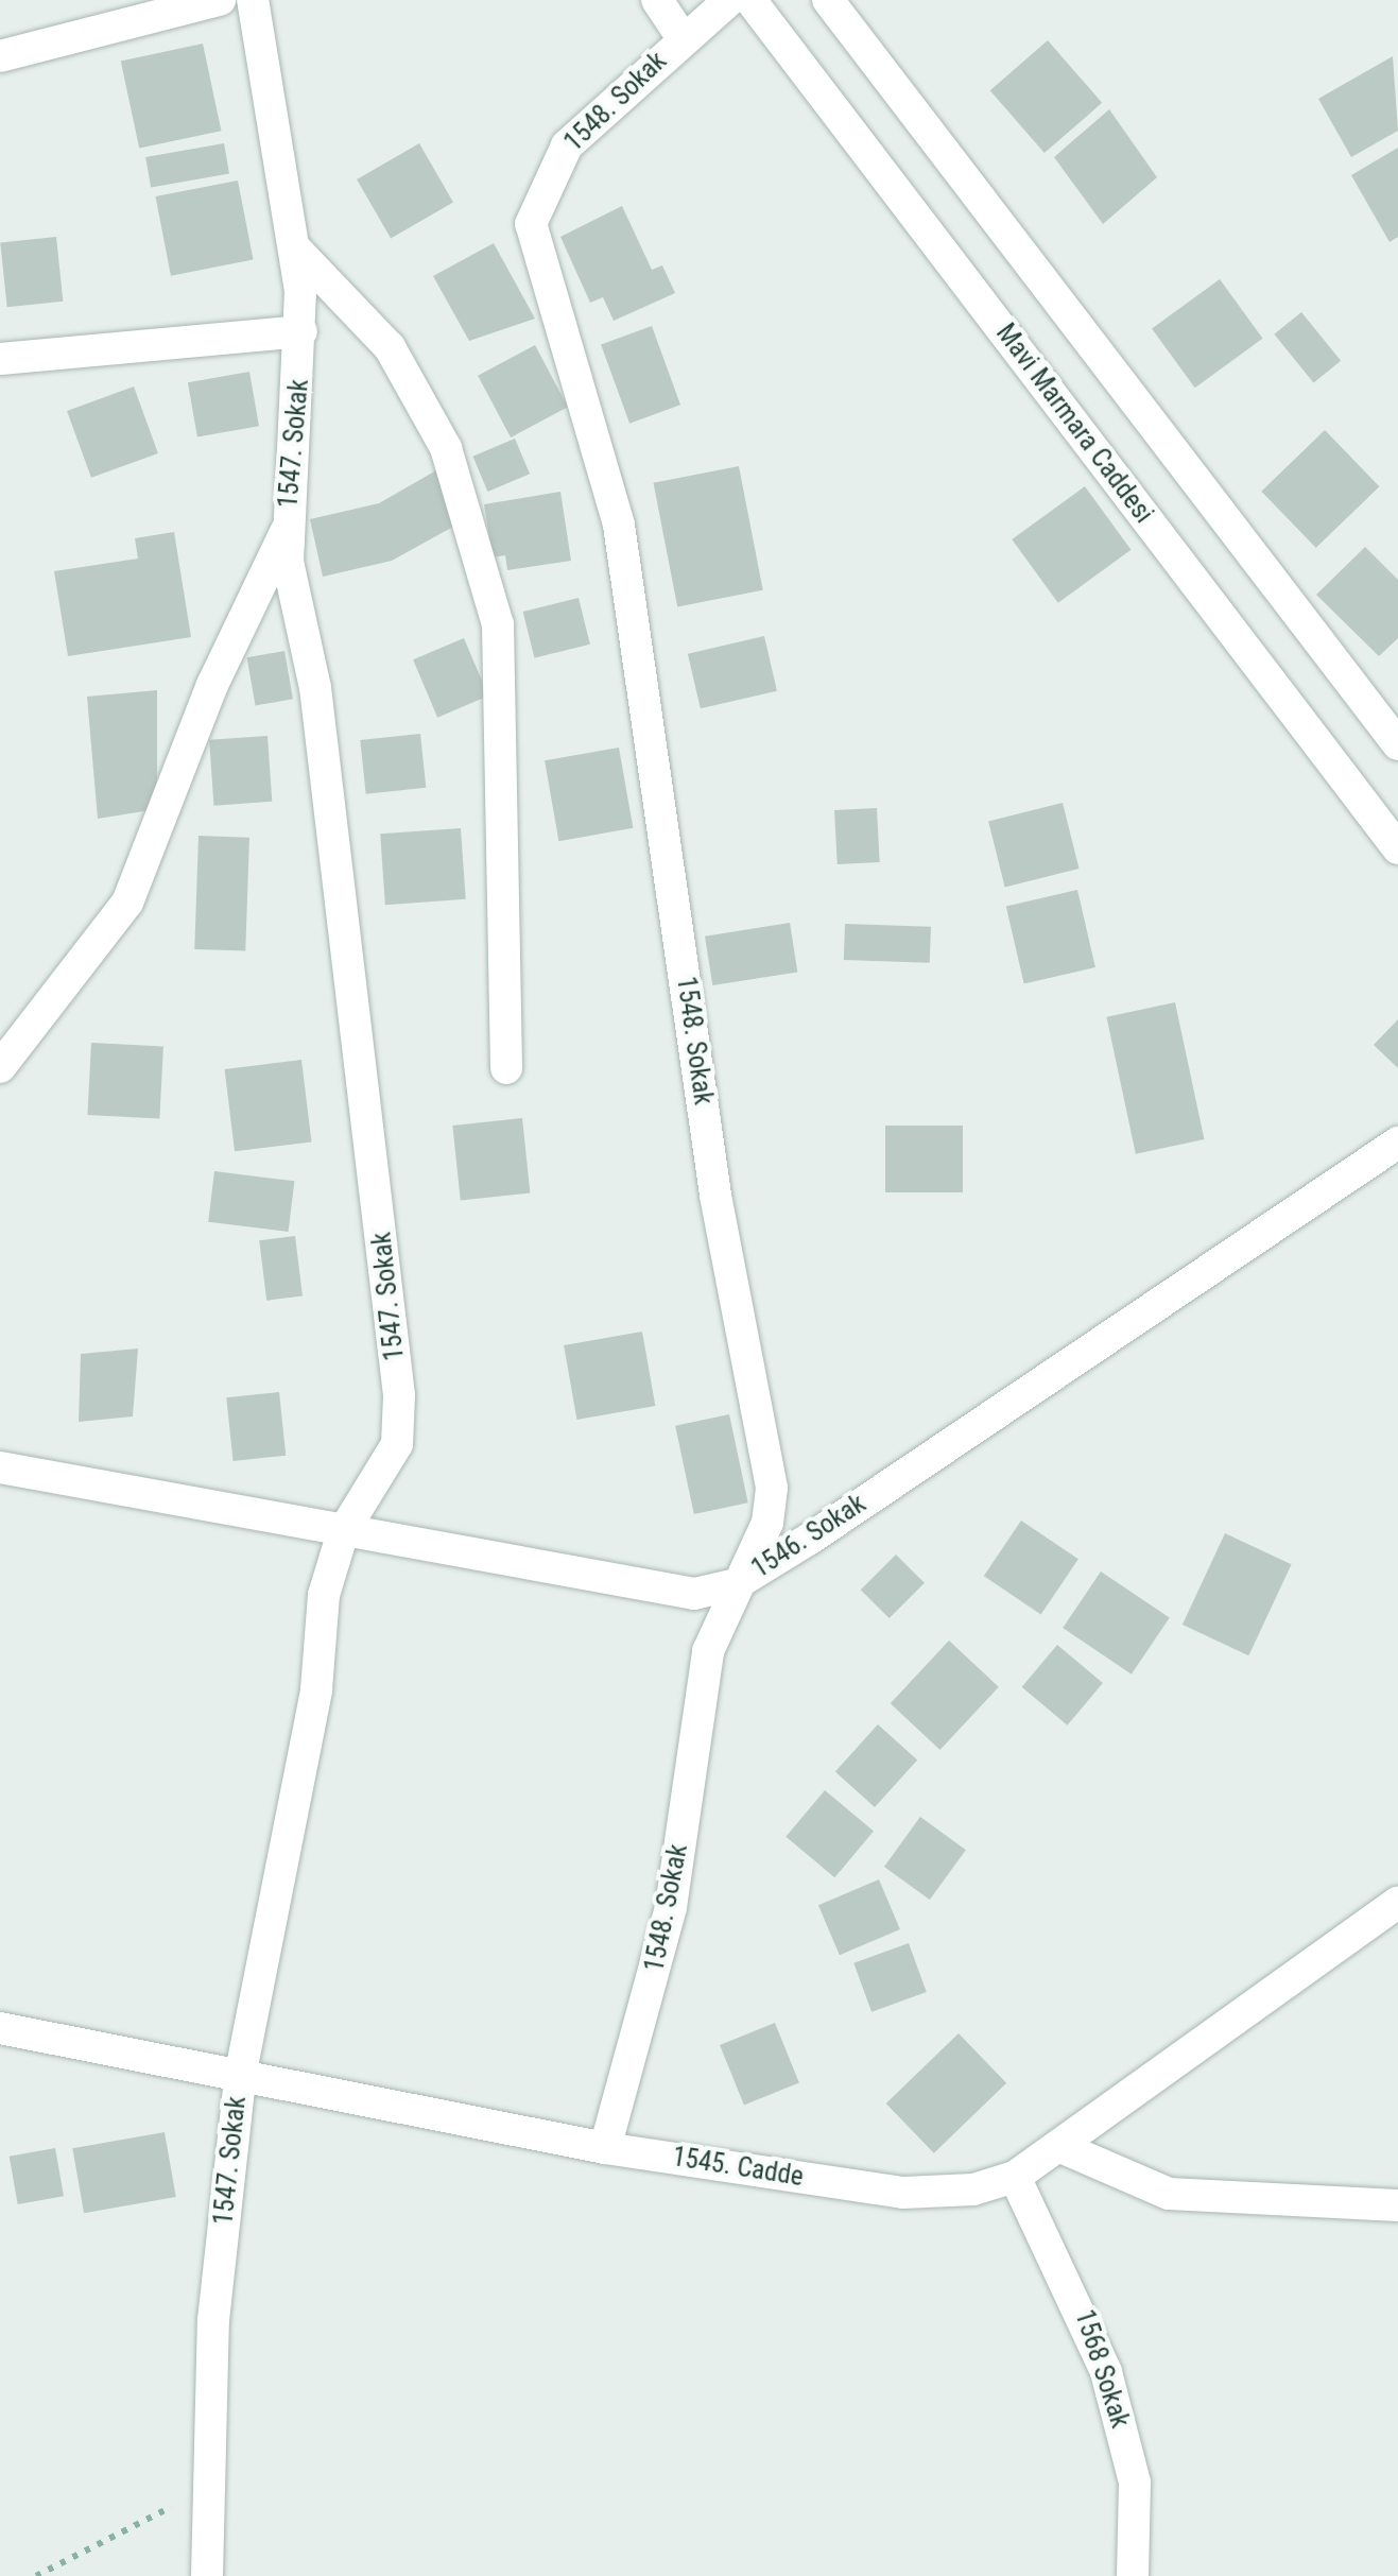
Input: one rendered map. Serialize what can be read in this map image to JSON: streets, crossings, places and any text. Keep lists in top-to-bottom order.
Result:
{
  "streets": {
    "street": [
      "1548. Sokak",
      "Mavi Marmara Caddesi",
      "1547. Sokak",
      "1546. Sokak",
      "1545. Cadde",
      "1568 Sokak"
    ]
  },
  "crossings": [
    ["1548. Sokak", "1546. Sokak"],
    ["1548. Sokak", "1545. Cadde"],
    ["1547. Sokak", "1546. Sokak"],
    ["1547. Sokak", "1545. Cadde"],
    ["1545. Cadde", "1568 Sokak"]
  ]
}
